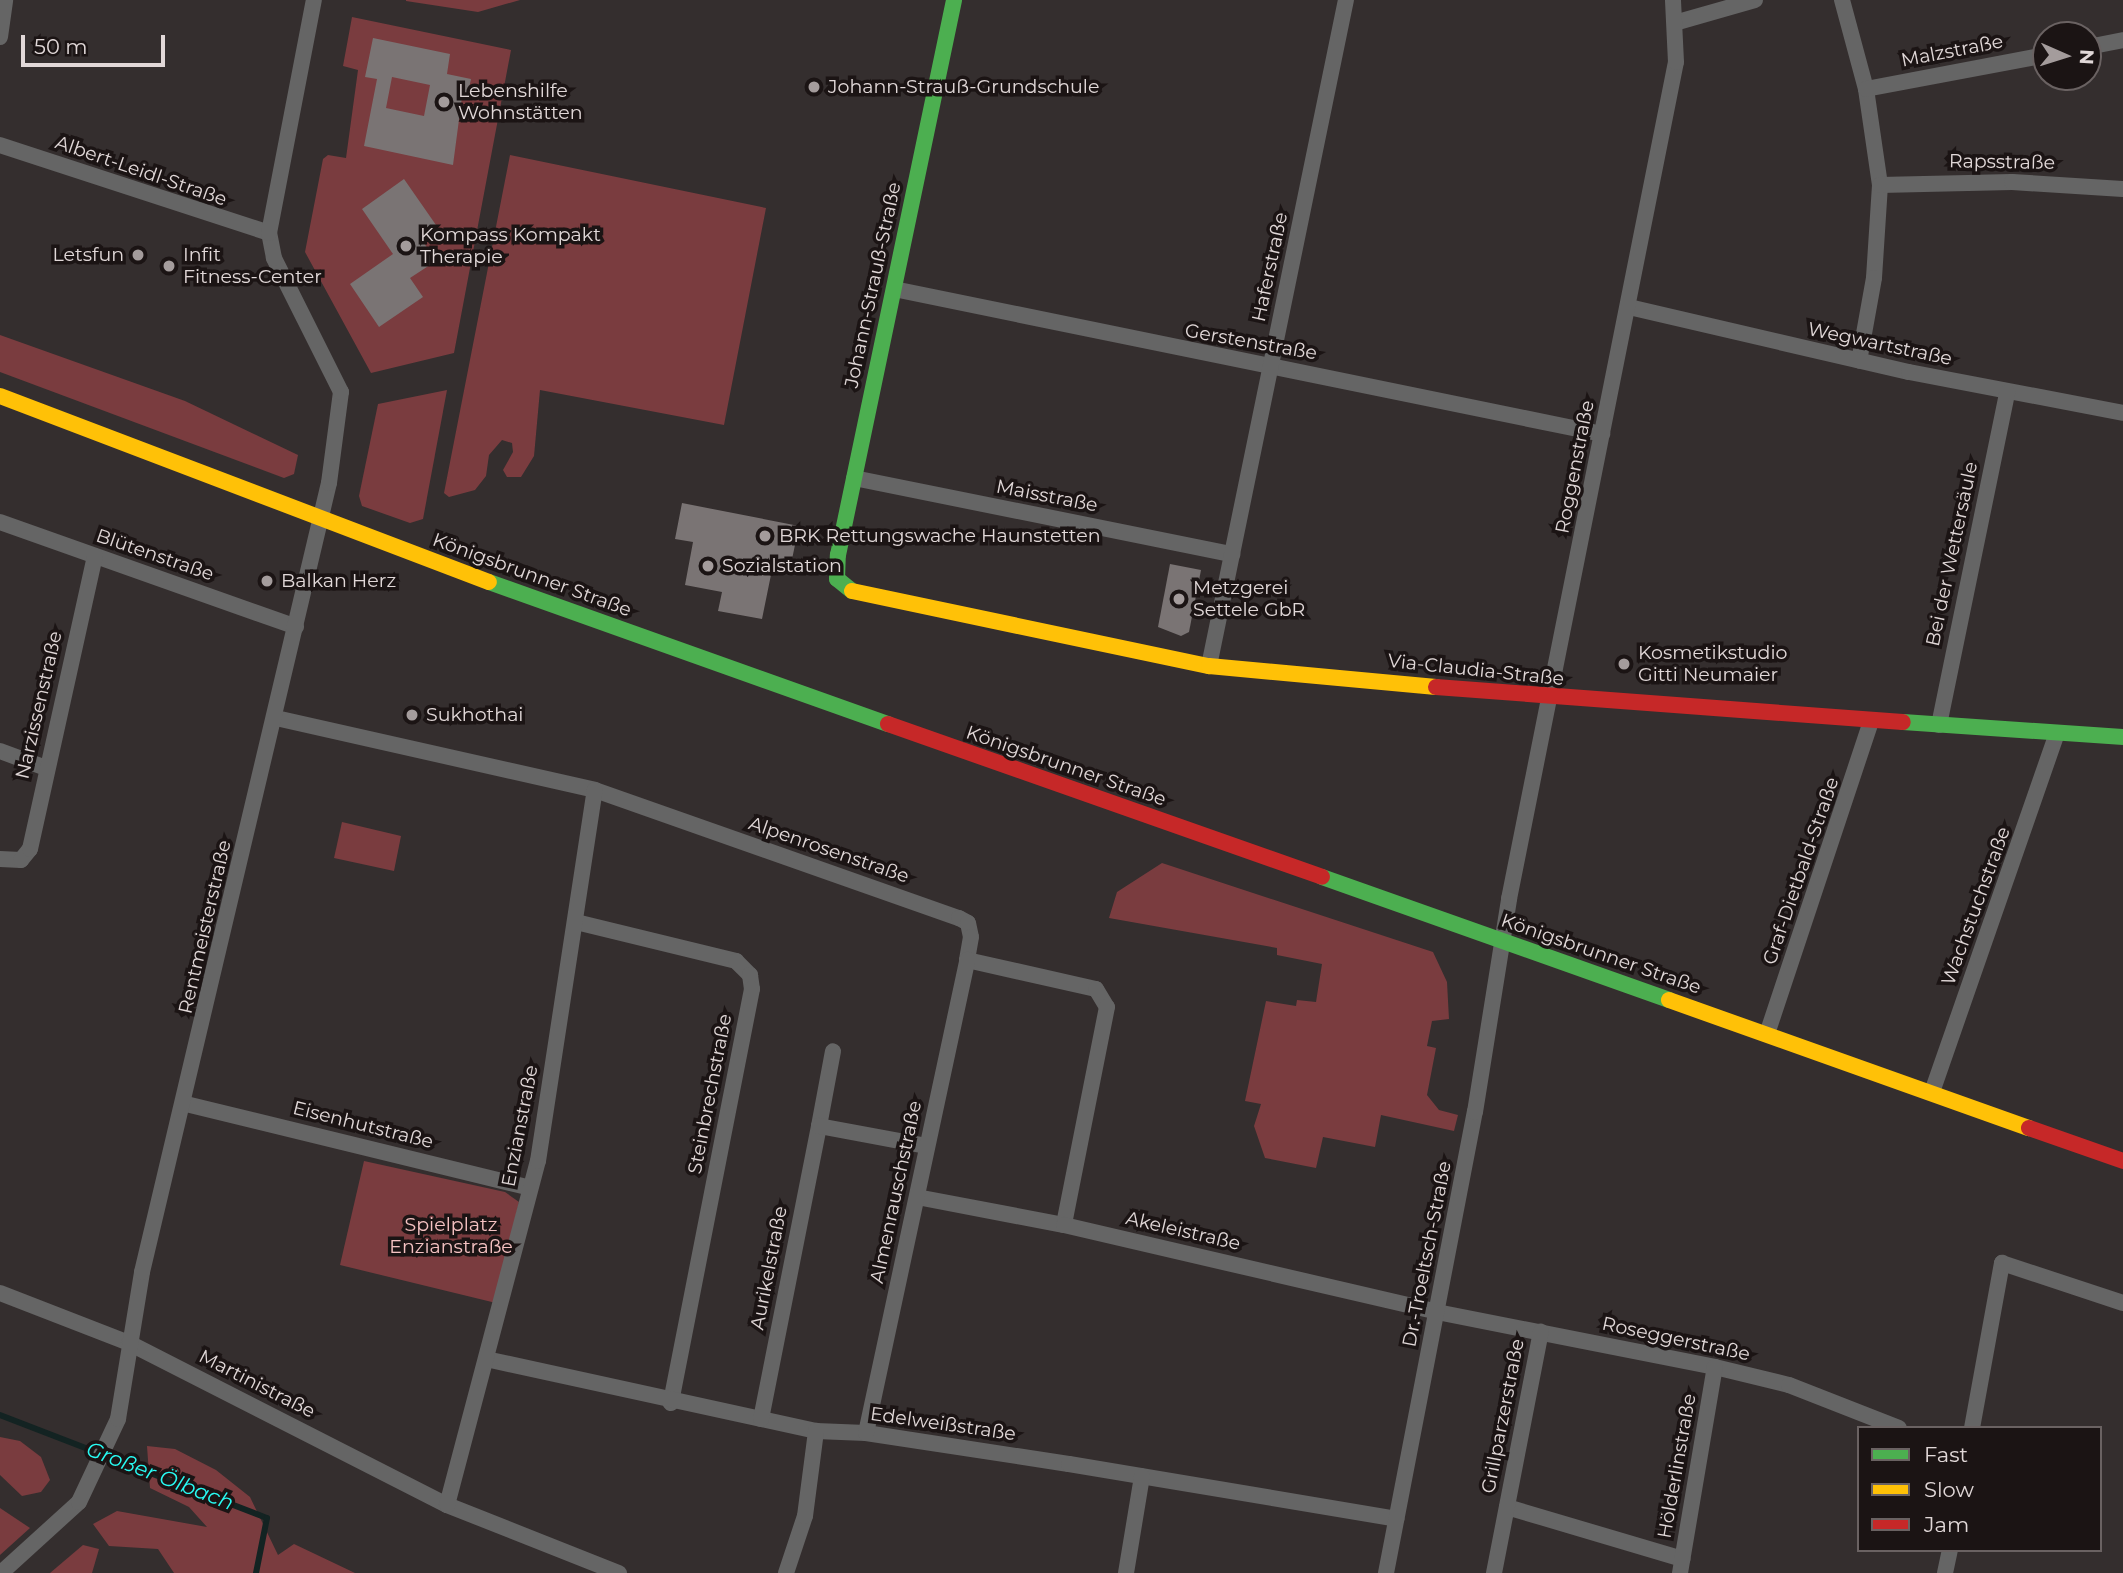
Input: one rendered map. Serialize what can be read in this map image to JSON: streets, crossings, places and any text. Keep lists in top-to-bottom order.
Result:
{
  "streets": {
    "main road": ["Johann-Strauß-Straße", "Königsbrunner Straße", "Via-Claudia-Straße"],
    "street": [
      "Malzstraße",
      "Rapsstraße",
      "Albert-Leidl-Straße",
      "Haferstraße",
      "Gerstenstraße",
      "Wegwartstraße",
      "Roggenstraße",
      "Maisstraße",
      "Bei der Wettersäule",
      "Blütenstraße",
      "Narzissenstraße",
      "Alpenrosenstraße",
      "Graf-Dietbald-Straße",
      "Wachstuchstraße",
      "Rentmeisterstraße",
      "Steinbrechstraße",
      "Eisenhutstraße",
      "Enzianstraße",
      "Almenrauschstraße",
      "Akeleistraße",
      "Dr.-Troeltsch-Straße",
      "Aurikelstraße",
      "Roseggerstraße",
      "Martinistraße",
      "Grillparzerstraße",
      "Edelweißstraße",
      "Hölderlinstraße"
    ]
  },
  "crossings": [
    ["Albert-Leidl-Straße", "Rentmeisterstraße"],
    ["Haferstraße", "Gerstenstraße"],
    ["Haferstraße", "Maisstraße"],
    ["Haferstraße", "Via-Claudia-Straße"],
    ["Johann-Strauß-Straße", "Gerstenstraße"],
    ["Johann-Strauß-Straße", "Maisstraße"],
    ["Johann-Strauß-Straße", "Via-Claudia-Straße"],
    ["Gerstenstraße", "Roggenstraße"],
    ["Wegwartstraße", "Roggenstraße"],
    ["Wegwartstraße", "Bei der Wettersäule"],
    ["Roggenstraße", "Königsbrunner Straße"],
    ["Roggenstraße", "Via-Claudia-Straße"],
    ["Roggenstraße", "Dr.-Troeltsch-Straße"],
    ["Bei der Wettersäule", "Via-Claudia-Straße"],
    ["Blütenstraße", "Narzissenstraße"],
    ["Blütenstraße", "Rentmeisterstraße"],
    ["Königsbrunner Straße", "Graf-Dietbald-Straße"],
    ["Königsbrunner Straße", "Wachstuchstraße"],
    ["Königsbrunner Straße", "Rentmeisterstraße"],
    ["Königsbrunner Straße", "Dr.-Troeltsch-Straße"],
    ["Via-Claudia-Straße", "Graf-Dietbald-Straße"],
    ["Via-Claudia-Straße", "Wachstuchstraße"],
    ["Alpenrosenstraße", "Rentmeisterstraße"],
    ["Alpenrosenstraße", "Enzianstraße"],
    ["Alpenrosenstraße", "Almenrauschstraße"],
    ["Rentmeisterstraße", "Eisenhutstraße"],
    ["Rentmeisterstraße", "Martinistraße"],
    ["Steinbrechstraße", "Enzianstraße"],
    ["Steinbrechstraße", "Edelweißstraße"],
    ["Eisenhutstraße", "Enzianstraße"],
    ["Enzianstraße", "Martinistraße"],
    ["Enzianstraße", "Edelweißstraße"],
    ["Almenrauschstraße", "Akeleistraße"],
    ["Almenrauschstraße", "Edelweißstraße"],
    ["Akeleistraße", "Dr.-Troeltsch-Straße"],
    ["Akeleistraße", "Roseggerstraße"],
    ["Dr.-Troeltsch-Straße", "Roseggerstraße"],
    ["Dr.-Troeltsch-Straße", "Edelweißstraße"],
    ["Aurikelstraße", "Edelweißstraße"],
    ["Roseggerstraße", "Grillparzerstraße"],
    ["Roseggerstraße", "Hölderlinstraße"],
    ["Grillparzerstraße", "Hölderlinstraße"]
  ],
  "water": ["Großer Ölbach"],
  "parks": ["Spielplatz Enzianstraße"],
  "places": [
    "Johann-Strauß-Grundschule",
    "Lebenshilfe Wohnstätten",
    "Kompass Kompakt Therapie",
    "Letsfun",
    "Infit Fitness-Center",
    "BRK Rettungswache Haunstetten",
    "Sozialstation",
    "Balkan Herz",
    "Metzgerei Settele GbR",
    "Kosmetikstudio Gitti Neumaier",
    "Sukhothai"
  ],
  "legend": ["Fast", "Slow", "Jam"],
  "scale_bar": "50 m",
  "north": "right"
}
